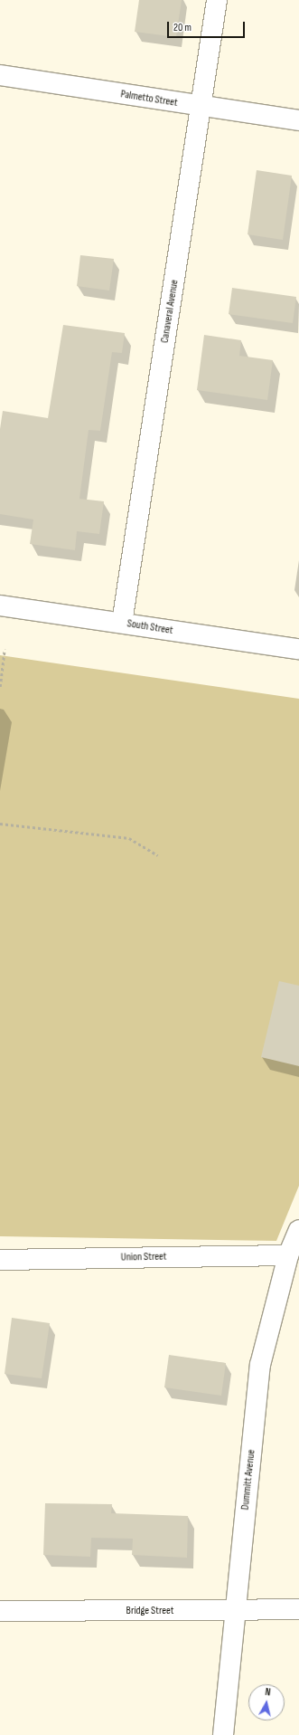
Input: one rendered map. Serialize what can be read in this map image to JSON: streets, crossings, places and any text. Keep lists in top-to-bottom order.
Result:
{
  "streets": {
    "street": [
      "Palmetto Street",
      "Canaveral Avenue",
      "South Street",
      "Union Street",
      "Dummitt Avenue",
      "Bridge Street"
    ]
  },
  "crossings": [
    ["Palmetto Street", "Canaveral Avenue"],
    ["Canaveral Avenue", "South Street"],
    ["Union Street", "Dummitt Avenue"],
    ["Dummitt Avenue", "Bridge Street"]
  ],
  "scale_bar": "20 m",
  "north": "top"
}
